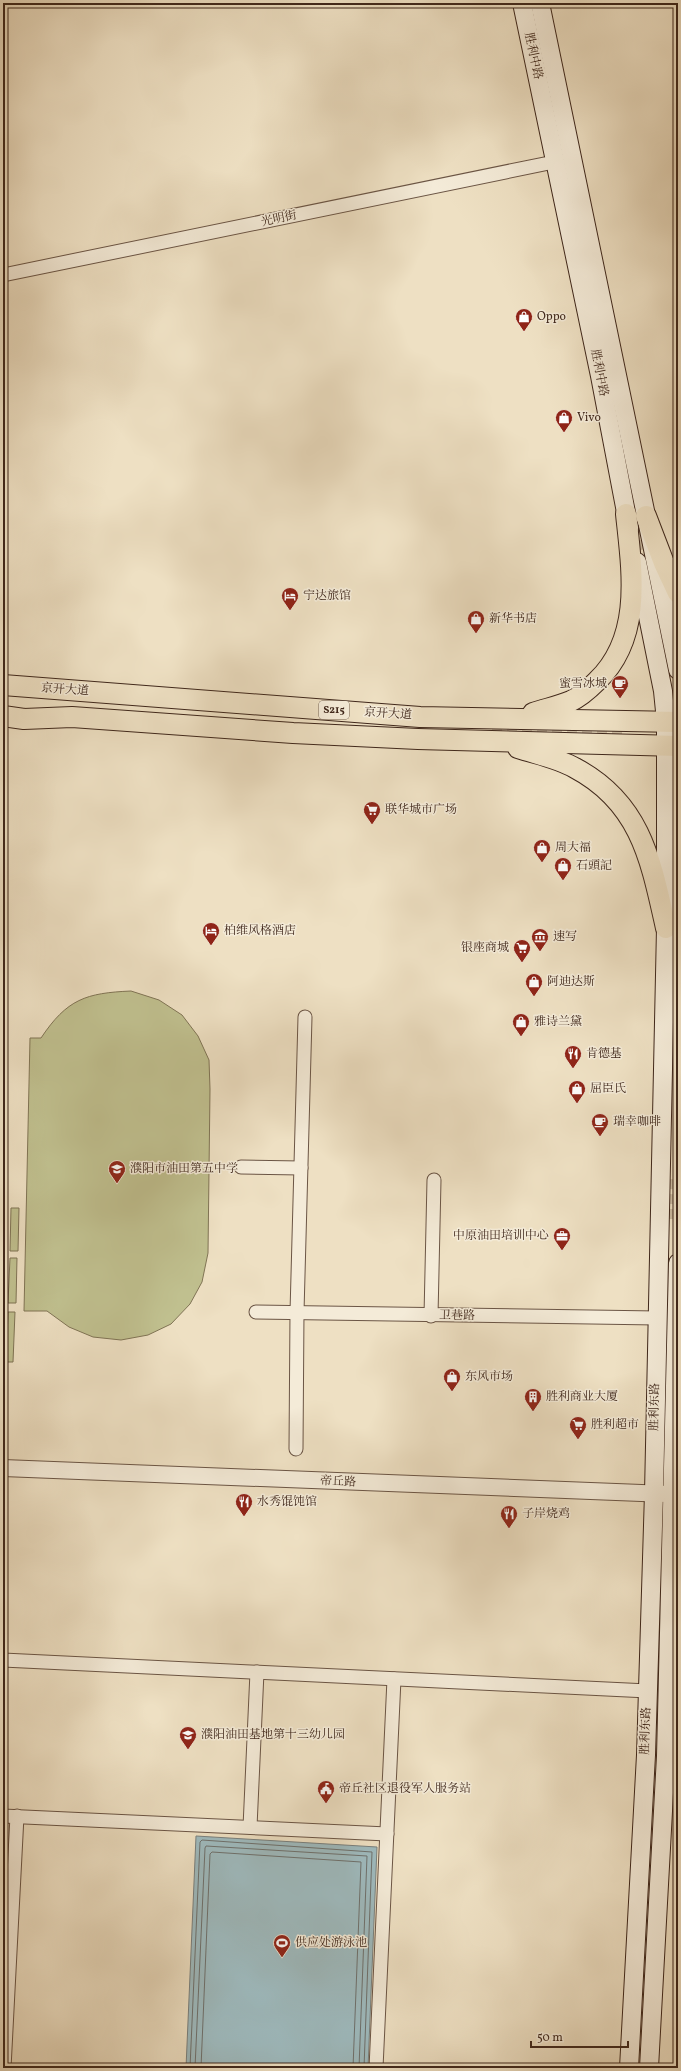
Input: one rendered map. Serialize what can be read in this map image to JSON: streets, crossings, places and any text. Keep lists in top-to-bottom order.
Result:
{
  "streets": {
    "main road": [
      "胜利中路",
      "京开大道",
      "S215",
      "胜利东路"
    ],
    "street": ["光明街", "卫巷路", "帝丘路"]
  },
  "crossings": [
    ["胜利中路", "光明街"],
    ["胜利中路", "京开大道"],
    ["胜利中路", "胜利东路"],
    ["京开大道", "胜利东路"],
    ["卫巷路", "胜利东路"],
    ["胜利东路", "帝丘路"]
  ],
  "places": {
    "shop": [
      "Oppo",
      "Vivo",
      "新华书店",
      "周大福",
      "石頭記",
      "阿迪达斯",
      "雅诗兰黛",
      "屈臣氏",
      "东风市场"
    ],
    "hotel": ["宁达旅馆", "柏维风格酒店"],
    "cafe": ["蜜雪冰城", "瑞幸咖啡"],
    "supermarket": ["联华城市广场", "银座商城", "胜利超市"],
    "museum": ["速写"],
    "restaurant": ["肯德基", "水秀馄饨馆", "子岸烧鸡"],
    "school or university": ["濮阳市油田第五中学", "濮阳油田基地第十三幼儿园"],
    "office": ["中原油田培训中心"],
    "building": ["胜利商业大厦"],
    "public building": ["帝丘社区退役军人服务站"],
    "sports": ["供应处游泳池"]
  },
  "scale_bar": "50 m"
}
